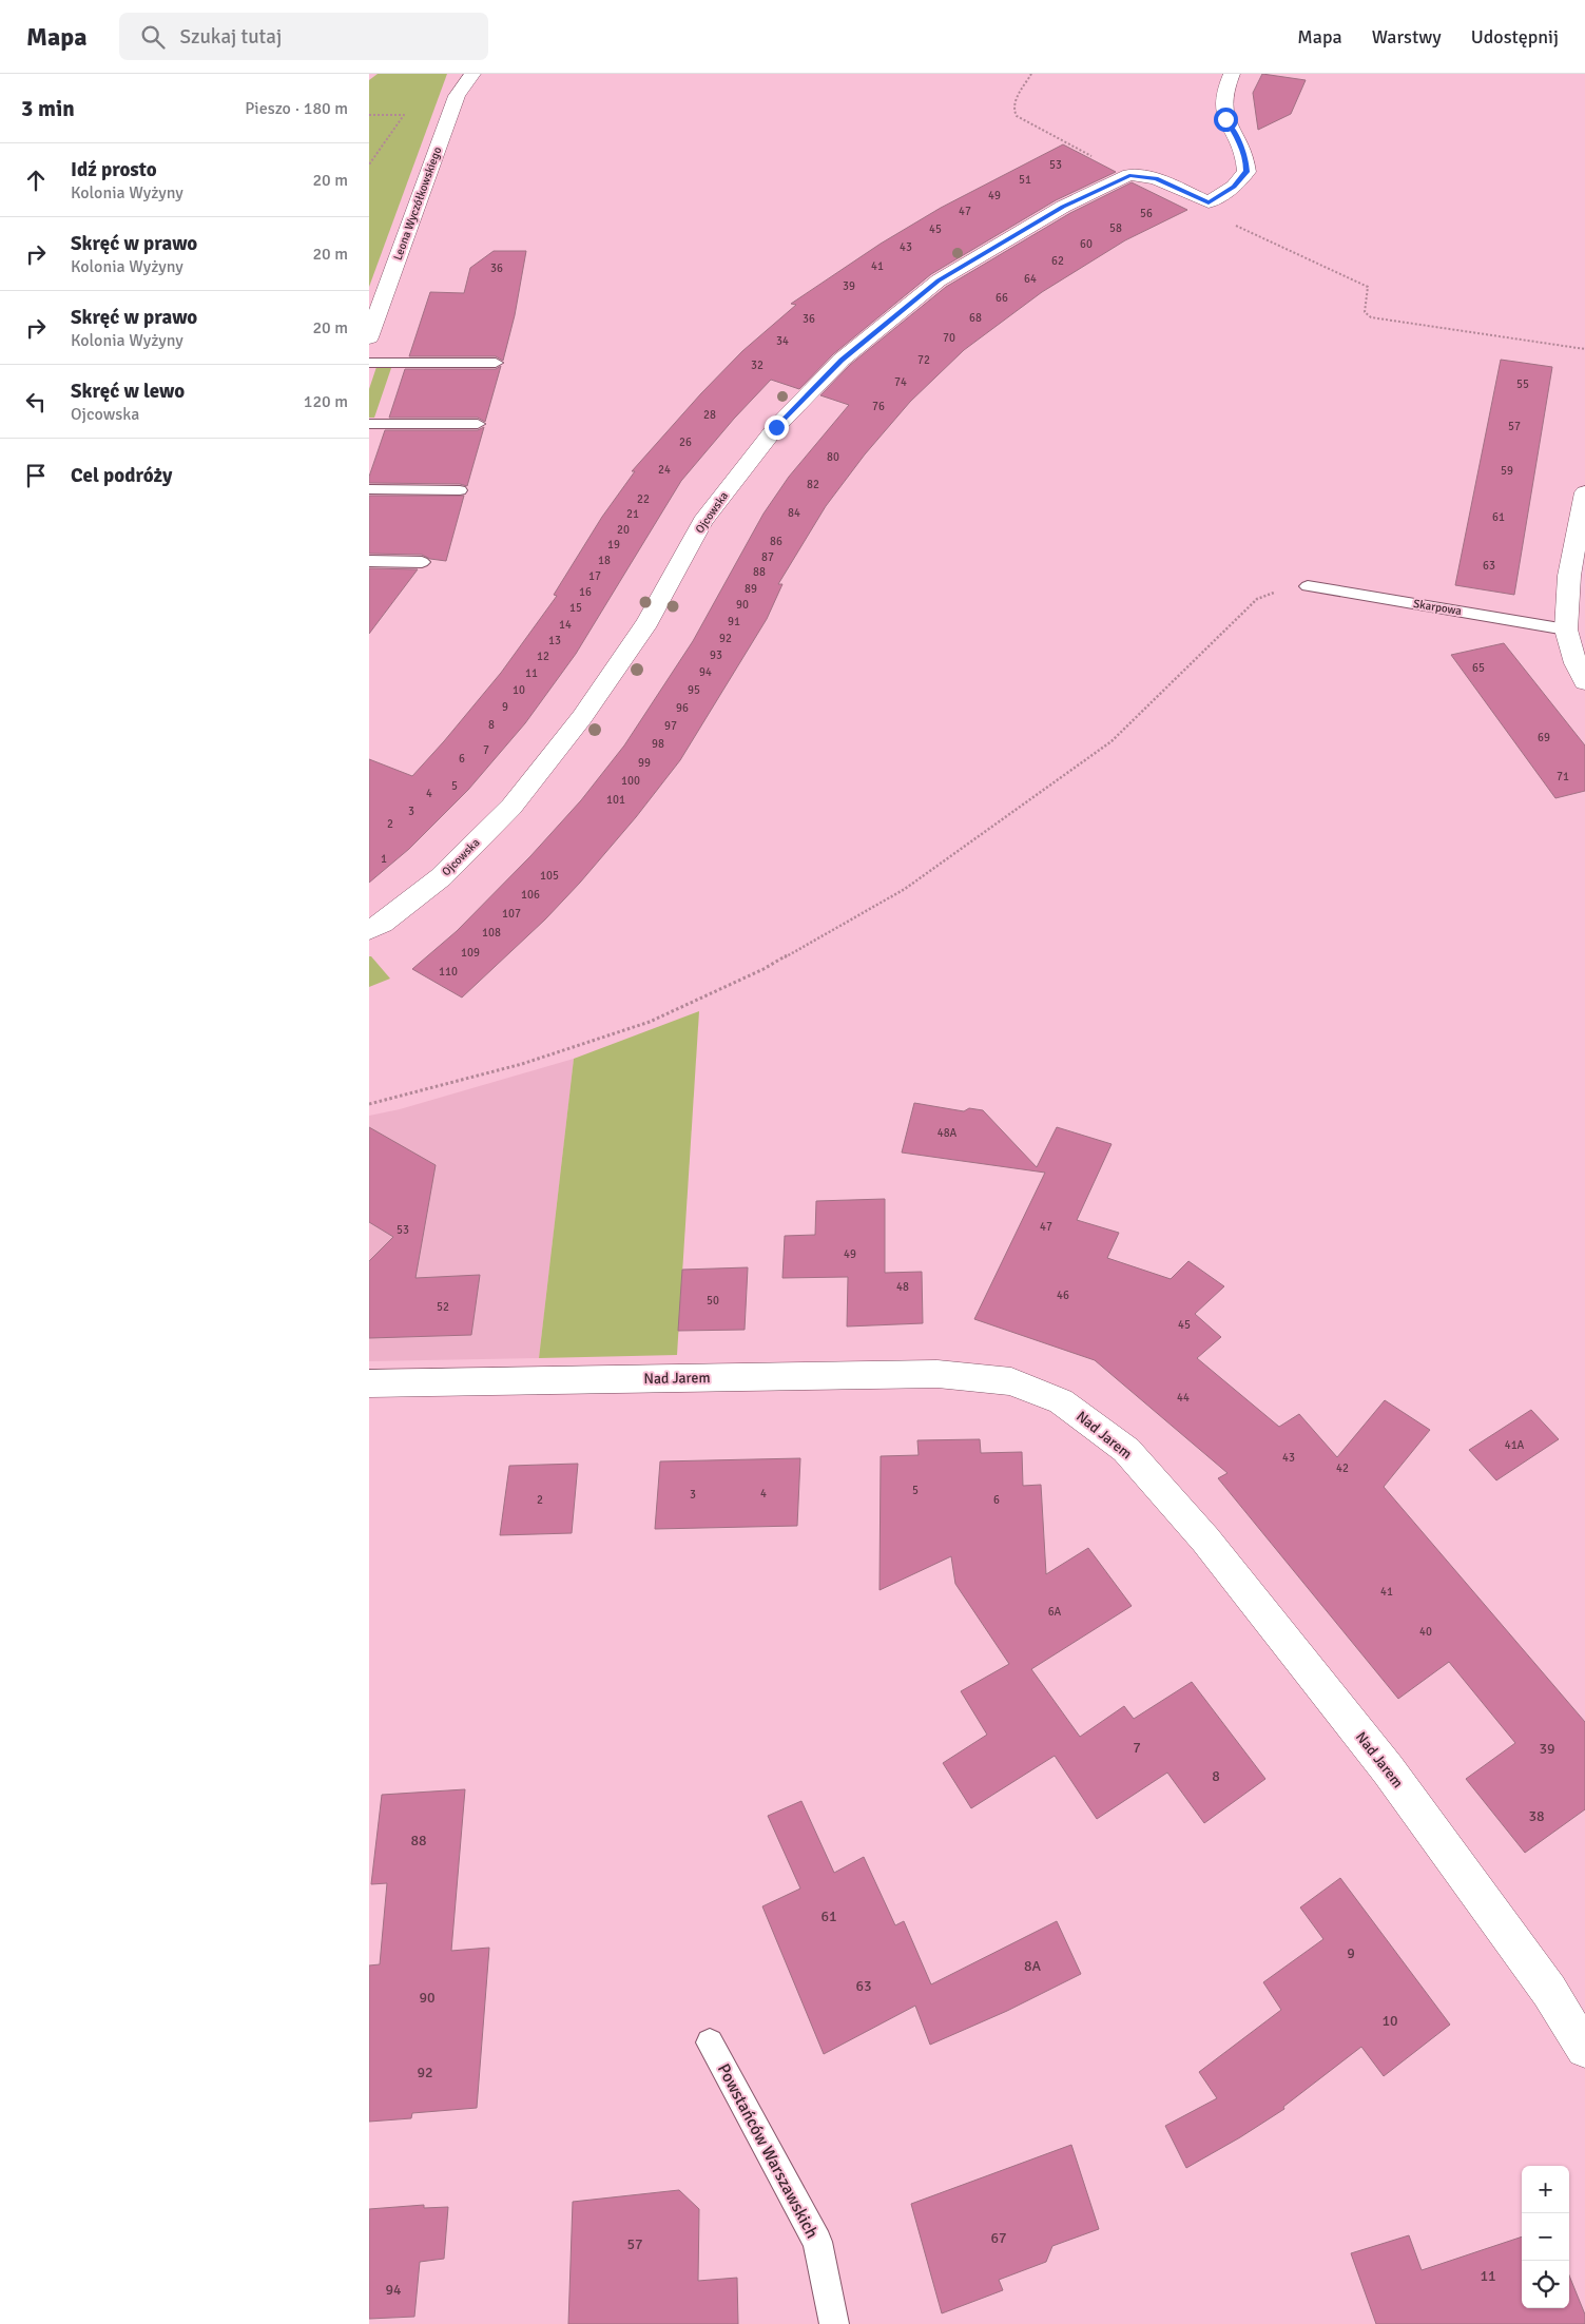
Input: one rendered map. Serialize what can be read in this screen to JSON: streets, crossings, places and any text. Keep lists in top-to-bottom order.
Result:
{
  "streets": {
    "street": ["Leona Wyczółkowskiego", "Ojcowska", "Nad Jarem"],
    "lane": ["Skarpowa", "Powstańców Warszawskich"]
  },
  "house_numbers": [
    "53",
    "51",
    "49",
    "47",
    "56",
    "58",
    "45",
    "60",
    "43",
    "62",
    "41",
    "36",
    "64",
    "39",
    "66",
    "68",
    "36",
    "70",
    "34",
    "72",
    "32",
    "74",
    "55",
    "76",
    "28",
    "57",
    "26",
    "80",
    "24",
    "59",
    "82",
    "22",
    "84",
    "21",
    "61",
    "20",
    "86",
    "19",
    "87",
    "18",
    "63",
    "88",
    "17",
    "89",
    "16",
    "90",
    "15",
    "91",
    "14",
    "92",
    "13",
    "93",
    "12",
    "65",
    "94",
    "11",
    "10",
    "95",
    "9",
    "96",
    "8",
    "97",
    "69",
    "98",
    "7",
    "6",
    "99",
    "71",
    "100",
    "5",
    "4",
    "101",
    "3",
    "2",
    "1",
    "105",
    "106",
    "107",
    "108",
    "109",
    "110",
    "48A",
    "47",
    "53",
    "49",
    "48",
    "46",
    "50",
    "52",
    "45",
    "44",
    "41A",
    "43",
    "42",
    "5",
    "4",
    "3",
    "2",
    "6",
    "41",
    "6A",
    "40",
    "7",
    "39",
    "8",
    "38",
    "88",
    "61",
    "9",
    "8A",
    "63",
    "90",
    "10",
    "92",
    "67",
    "57",
    "11",
    "94"
  ],
  "page": {
    "header": "Mapa",
    "search": "Szukaj tutaj",
    "nav": ["Mapa", "Warstwy", "Udostępnij"],
    "heading": ["3 min", "Pieszo · 180 m"],
    "list": [
      ["Idź prosto", "Kolonia Wyżyny", "20 m"],
      ["Skręć w prawo", "Kolonia Wyżyny", "20 m"],
      ["Skręć w prawo", "Kolonia Wyżyny", "20 m"],
      ["Skręć w lewo", "Ojcowska", "120 m"],
      "Cel podróży"
    ],
    "map_buttons": ["+", "−"]
  }
}
